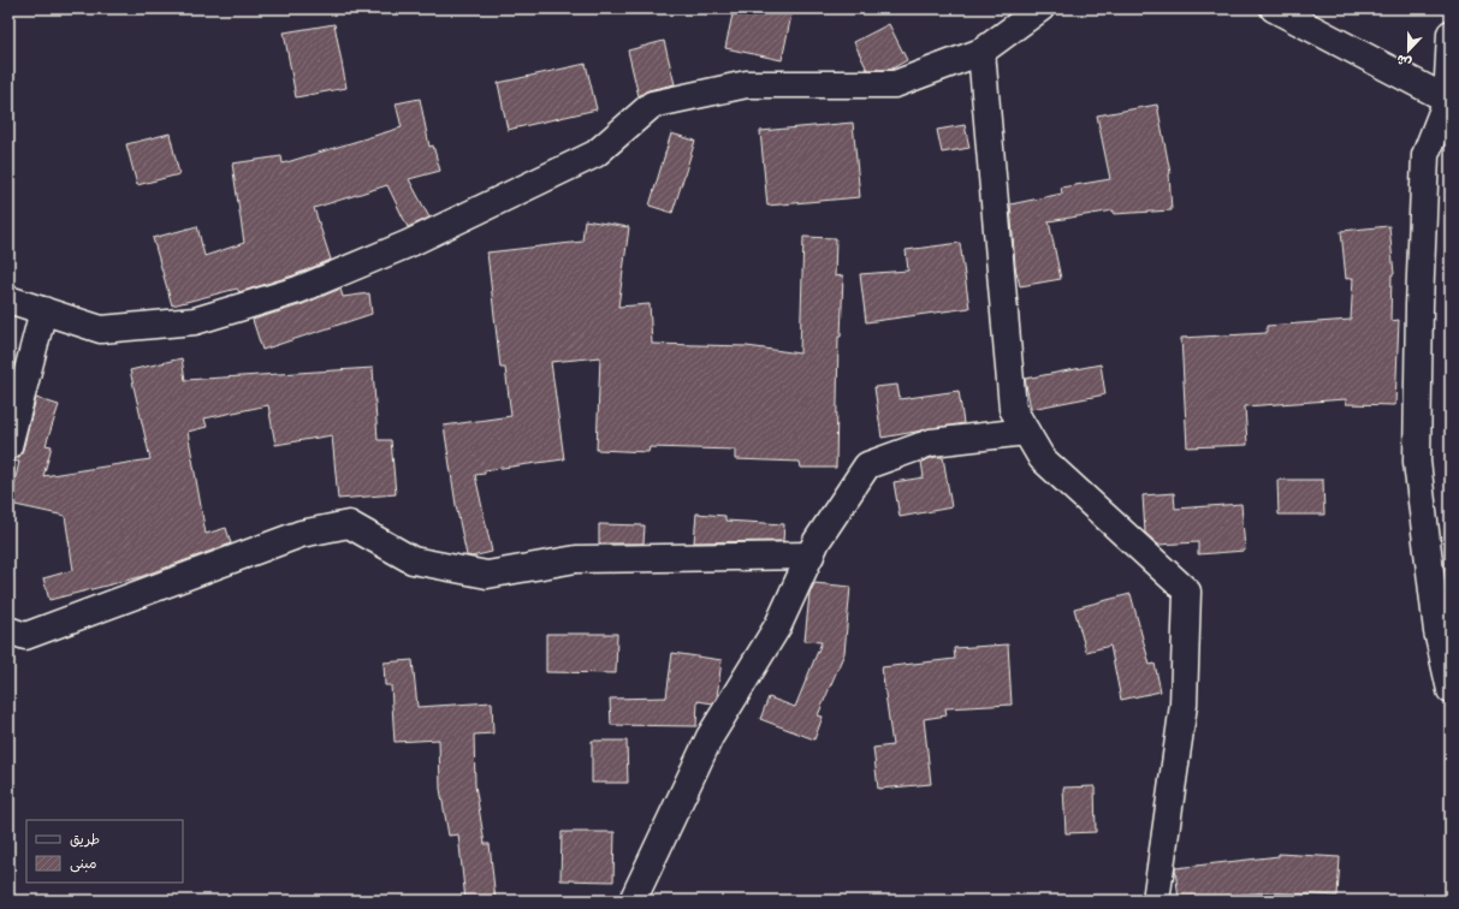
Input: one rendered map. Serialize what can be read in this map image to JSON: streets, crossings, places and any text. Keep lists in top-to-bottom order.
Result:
{
  "legend": ["طريق", "مبنى"],
  "north": "bottom"
}
